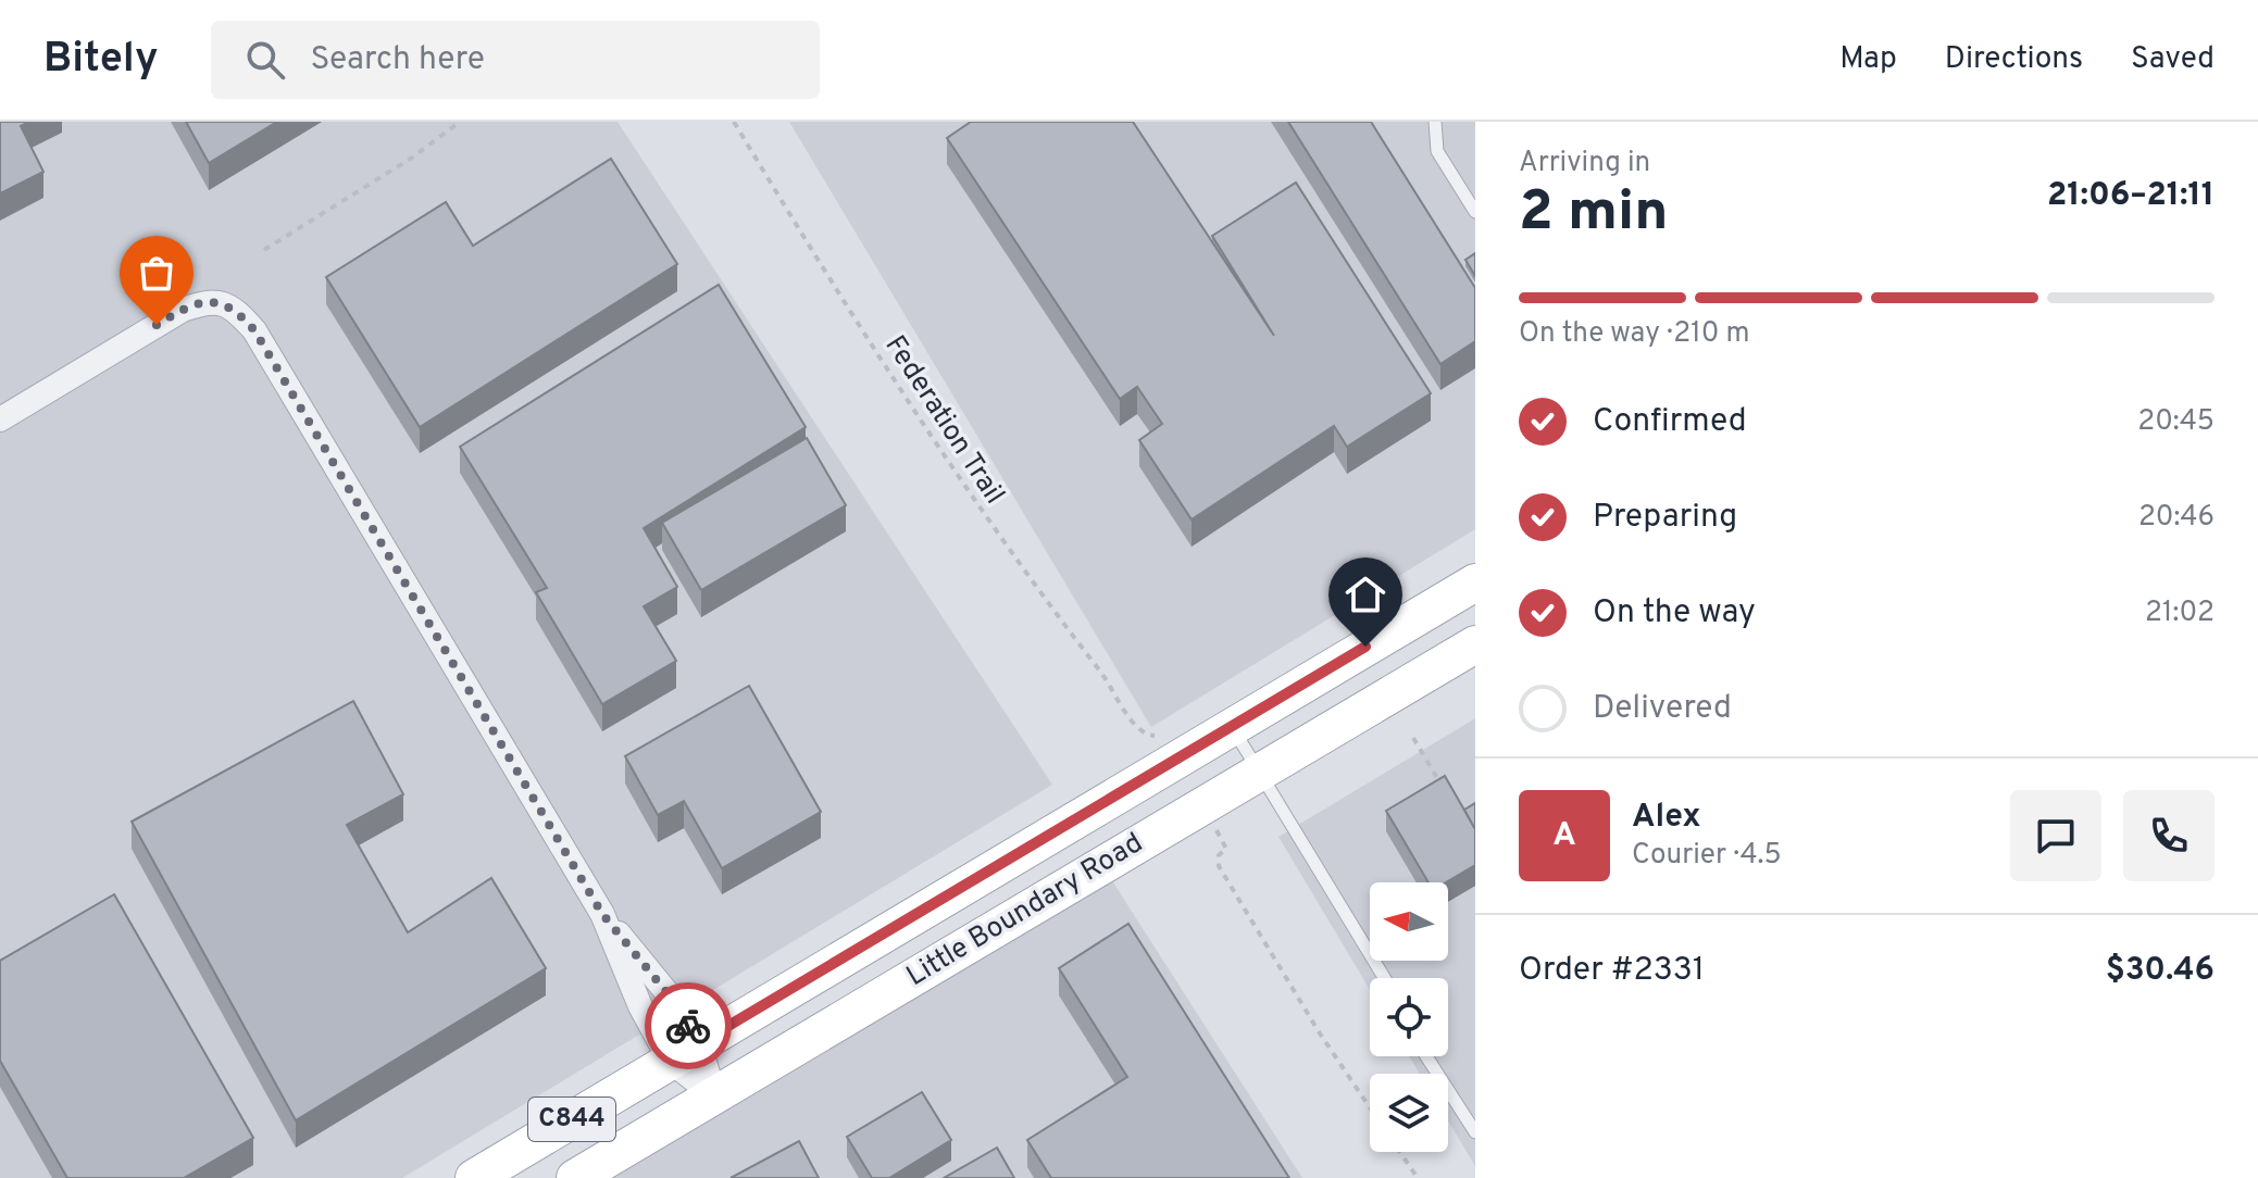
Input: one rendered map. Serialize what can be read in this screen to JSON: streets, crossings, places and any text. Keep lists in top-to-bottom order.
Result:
{
  "streets": {
    "main road": ["Little Boundary Road", "C844"],
    "path": ["Federation Trail"]
  },
  "north": "left",
  "page": {
    "header": "Bitely",
    "search": "Search here",
    "nav": ["Map", "Directions", "Saved"],
    "heading": ["2 min", "Arriving in", "21:06–21:11"],
    "panel": [
      "Alex",
      "Courier · 4.5",
      "Order #2331",
      "$30.46"
    ],
    "bar": "On the way · 210 m",
    "list": [
      ["Confirmed", "20:45"],
      ["Preparing", "20:46"],
      ["On the way", "21:02"],
      "Delivered"
    ],
    "round": "A"
  }
}
